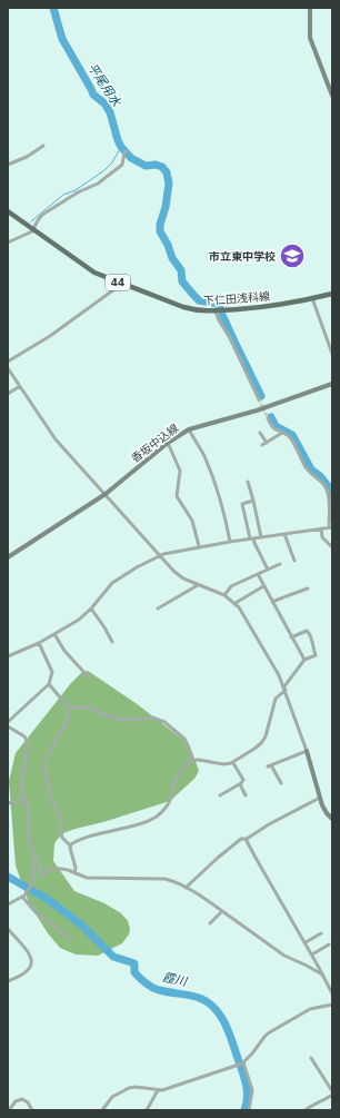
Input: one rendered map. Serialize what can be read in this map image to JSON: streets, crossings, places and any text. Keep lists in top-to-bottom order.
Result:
{
  "streets": {
    "main road": ["44", "下仁田浅科線", "香坂中込線"]
  },
  "water": ["平尾用水", "霞川"],
  "places": {
    "school or university": ["市立東中学校"]
  }
}
